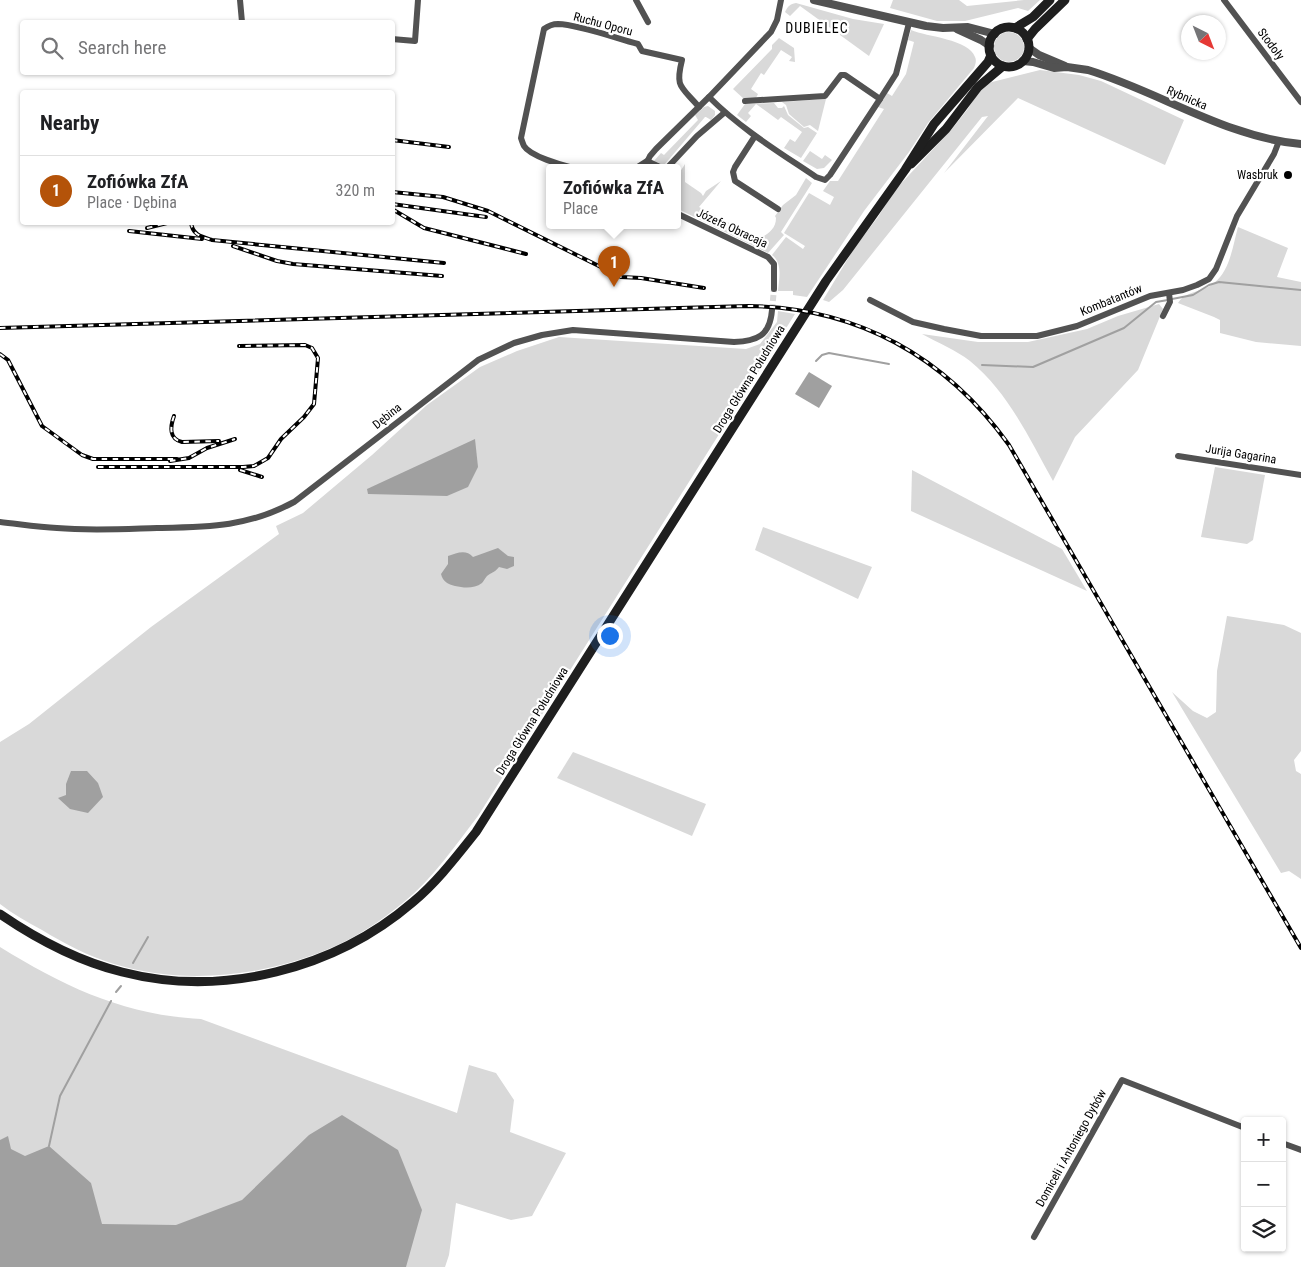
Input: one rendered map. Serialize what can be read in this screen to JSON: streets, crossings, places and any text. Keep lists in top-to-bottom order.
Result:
{
  "streets": {
    "main road": ["Droga Główna Południowa"],
    "street": [
      "Ruchu Oporu",
      "Stodoły",
      "Rybnicka",
      "Józefa Obracaja",
      "Kombatantów",
      "Dębina",
      "Jurija Gagarina",
      "Domiceli i Antoniego Dybów"
    ]
  },
  "crossings": [
    ["Rybnicka", "Kombatantów"],
    ["Rybnicka", "Droga Główna Południowa"]
  ],
  "districts": ["DUBIELEC"],
  "places": ["Wasbruk"],
  "north": "bottom right",
  "page": {
    "search": "Search here",
    "heading": "Nearby",
    "list": [
      {
        "mark": "1",
        "name": "Zofiówka ZfA",
        "note": "Place · Dębina",
        "value": "320 m"
      }
    ],
    "popup": ["Zofiówka ZfA", "Place"],
    "pins": "1",
    "map_buttons": ["+", "−"]
  }
}
